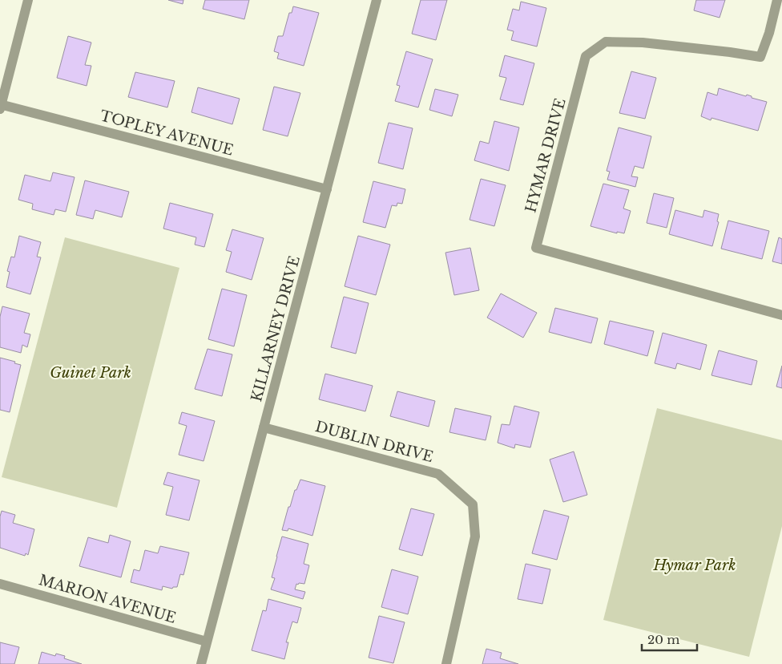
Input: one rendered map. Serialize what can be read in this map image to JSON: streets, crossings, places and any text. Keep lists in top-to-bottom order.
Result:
{
  "streets": {
    "street": [
      "TOPLEY AVENUE",
      "HYMAR DRIVE",
      "KILLARNEY DRIVE",
      "DUBLIN DRIVE",
      "MARION AVENUE"
    ]
  },
  "crossings": [
    ["TOPLEY AVENUE", "KILLARNEY DRIVE"],
    ["KILLARNEY DRIVE", "DUBLIN DRIVE"],
    ["KILLARNEY DRIVE", "MARION AVENUE"]
  ],
  "parks": ["Guinet Park", "Hymar Park"],
  "scale_bar": "20 m"
}
